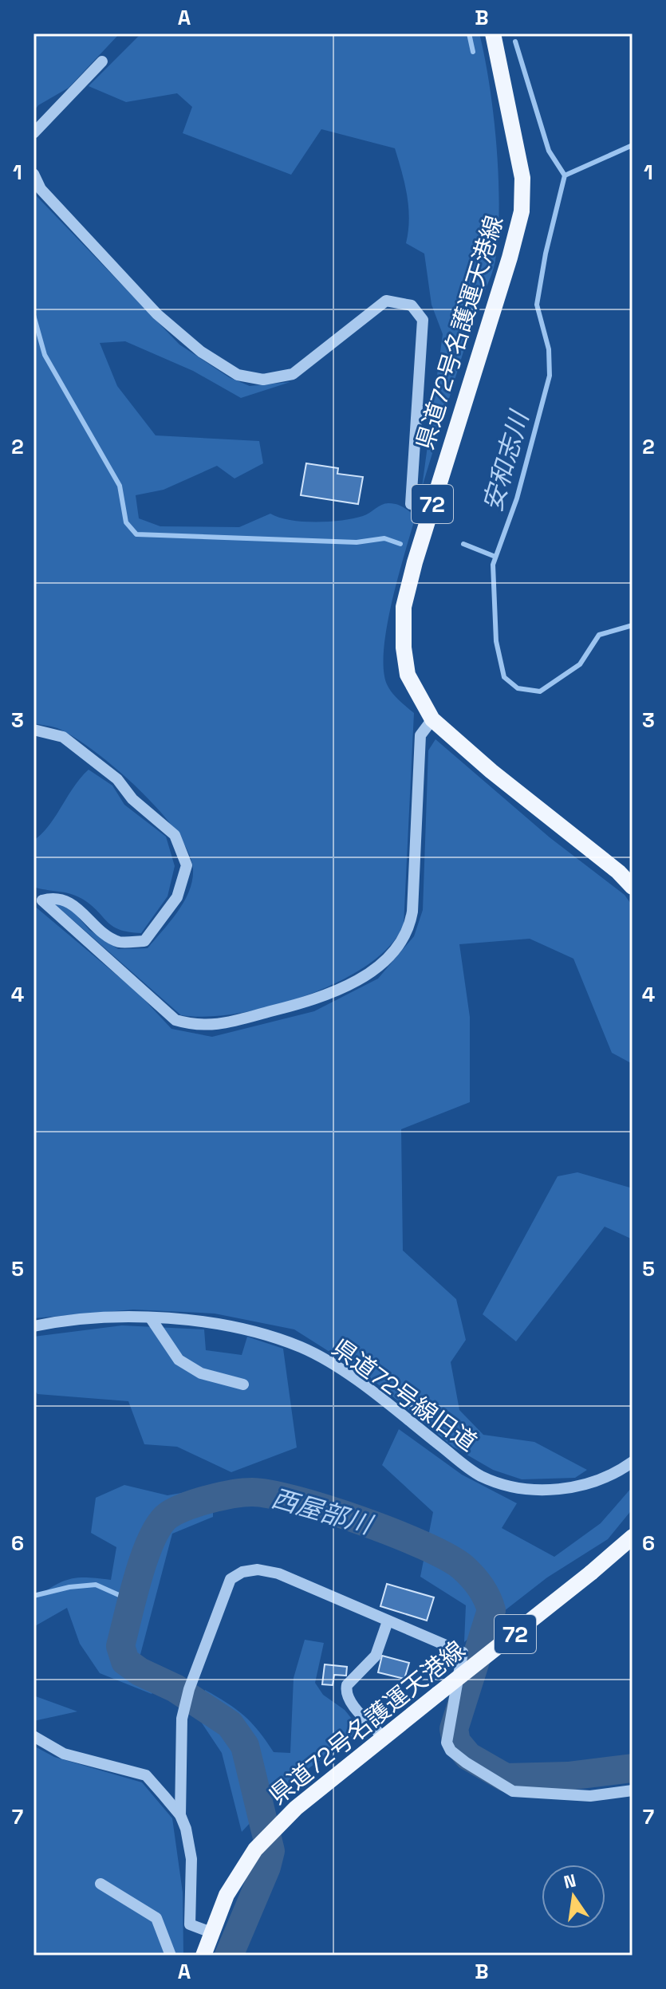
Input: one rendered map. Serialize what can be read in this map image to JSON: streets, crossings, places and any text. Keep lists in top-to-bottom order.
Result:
{
  "streets": {
    "main road": ["県道72号名護運天港線", "72"],
    "street": ["県道72号線旧道"]
  },
  "water": ["安和志川", "西屋部川"],
  "north": "top",
  "grid": {
    "columns": ["A", "B"],
    "rows": [
      "1",
      "2",
      "3",
      "4",
      "5",
      "6",
      "7"
    ]
  }
}
